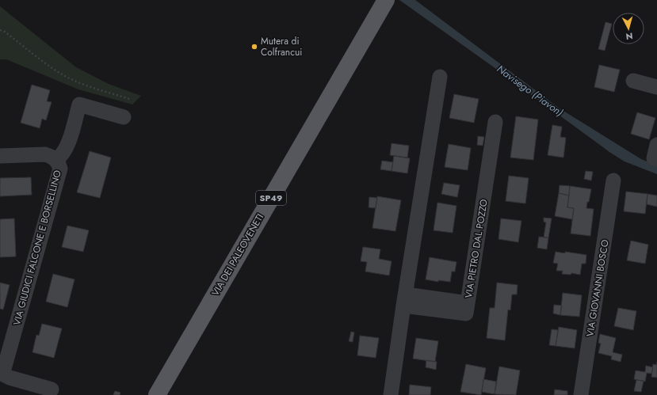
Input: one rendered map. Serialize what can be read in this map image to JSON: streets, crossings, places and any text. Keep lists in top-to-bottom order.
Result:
{
  "streets": {
    "main road": ["SP49", "VIA DEI PALEOVENETI"],
    "street": ["VIA GIUDICI FALCONE E BORSELLINO", "VIA PIETRO DAL POZZO", "VIA GIOVANNI BOSCO"]
  },
  "water": ["Navisego (Piavon)"],
  "places": ["Mutera di Colfrancui"],
  "north": "bottom"
}
